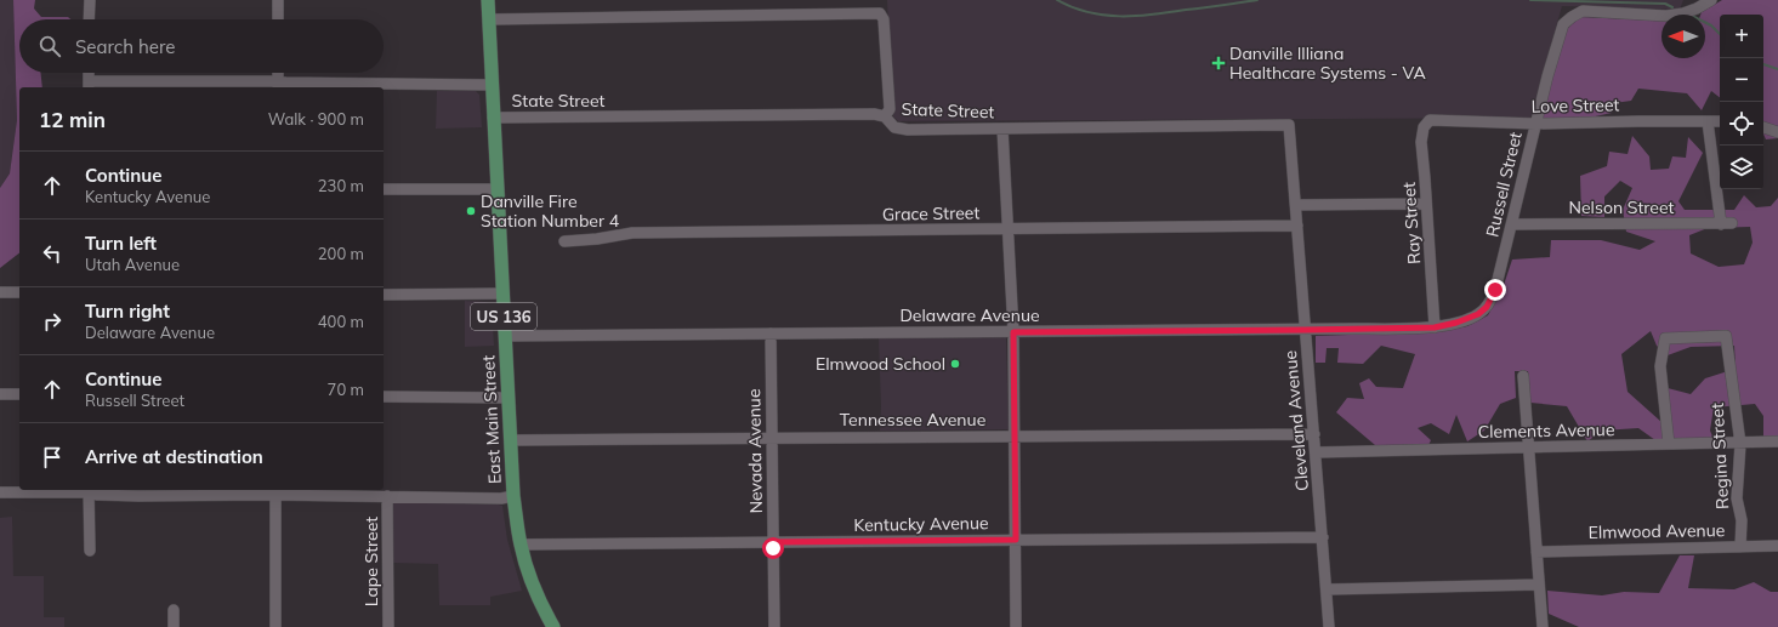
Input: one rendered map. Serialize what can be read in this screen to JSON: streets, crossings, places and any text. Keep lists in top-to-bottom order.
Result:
{
  "streets": {
    "main road": ["US 136", "East Main Street"],
    "street": [
      "State Street",
      "Love Street",
      "Russell Street",
      "Nelson Street",
      "Grace Street",
      "Ray Street",
      "Delaware Avenue",
      "Tennessee Avenue",
      "Cleveland Avenue",
      "Clements Avenue",
      "Nevada Avenue",
      "Regina Street",
      "Kentucky Avenue",
      "Elmwood Avenue",
      "Lape Street"
    ]
  },
  "crossings": [
    ["State Street", "East Main Street"],
    ["State Street", "Cleveland Avenue"],
    ["Love Street", "Russell Street"],
    ["Love Street", "Nelson Street"],
    ["Love Street", "Ray Street"],
    ["Russell Street", "Nelson Street"],
    ["Russell Street", "Ray Street"],
    ["Russell Street", "Delaware Avenue"],
    ["Grace Street", "Cleveland Avenue"],
    ["Ray Street", "Delaware Avenue"],
    ["Delaware Avenue", "East Main Street"],
    ["Delaware Avenue", "Cleveland Avenue"],
    ["Delaware Avenue", "Nevada Avenue"],
    ["East Main Street", "Tennessee Avenue"],
    ["East Main Street", "Kentucky Avenue"],
    ["Tennessee Avenue", "Cleveland Avenue"],
    ["Tennessee Avenue", "Nevada Avenue"],
    ["Cleveland Avenue", "Clements Avenue"],
    ["Cleveland Avenue", "Kentucky Avenue"],
    ["Clements Avenue", "Regina Street"],
    ["Nevada Avenue", "Kentucky Avenue"],
    ["Regina Street", "Elmwood Avenue"]
  ],
  "places": {
    "health": ["Danville Illiana Healthcare Systems - VA"],
    "other": ["Danville Fire Station Number 4", "Elmwood School"]
  },
  "north": "left",
  "page": {
    "map_buttons": ["+", "−"],
    "search": "Search here",
    "heading": ["12 min", "Walk · 900 m"],
    "list": [
      ["Continue", "Kentucky Avenue", "230 m"],
      ["Turn left", "Utah Avenue", "200 m"],
      ["Turn right", "Delaware Avenue", "400 m"],
      ["Continue", "Russell Street", "70 m"],
      "Arrive at destination"
    ]
  }
}
